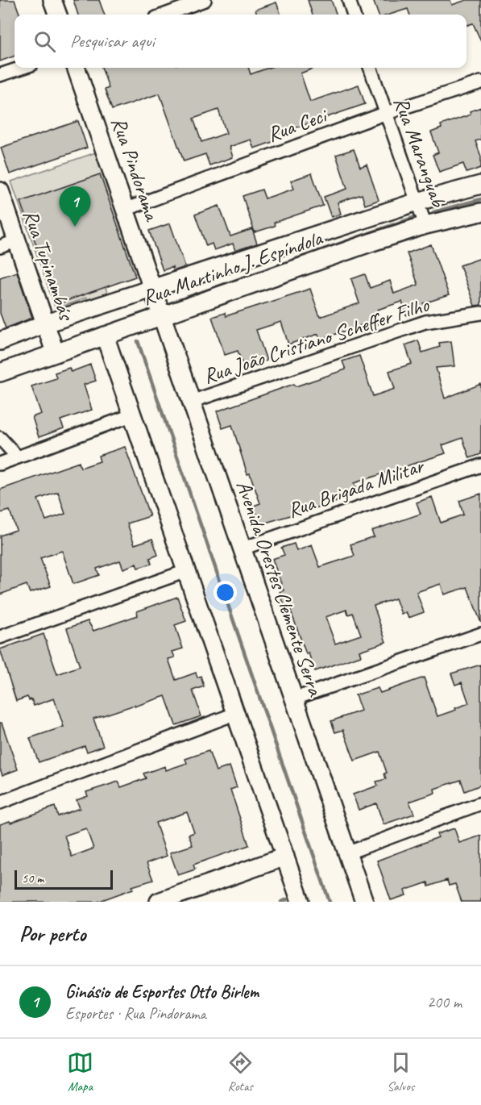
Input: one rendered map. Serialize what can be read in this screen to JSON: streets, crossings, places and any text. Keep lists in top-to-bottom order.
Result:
{
  "streets": {
    "main road": [
      "Rua Pindorama",
      "Rua Tupinambás",
      "Rua Martinho J. Espíndola",
      "Avenida Orestes Clemente Serra"
    ],
    "street": [
      "Rua Ceci",
      "Rua Maranguab",
      "Rua João Cristiano Scheffer Filho",
      "Rua Brigada Militar"
    ]
  },
  "crossings": [
    ["Rua Ceci", "Rua Maranguab"],
    ["Rua Ceci", "Rua Pindorama"],
    ["Rua Maranguab", "Rua Martinho J. Espíndola"],
    ["Rua Pindorama", "Rua Martinho J. Espíndola"],
    ["Rua Pindorama", "Avenida Orestes Clemente Serra"],
    ["Rua Tupinambás", "Rua Martinho J. Espíndola"],
    ["Rua Martinho J. Espíndola", "Avenida Orestes Clemente Serra"],
    ["Rua João Cristiano Scheffer Filho", "Avenida Orestes Clemente Serra"],
    ["Rua Brigada Militar", "Avenida Orestes Clemente Serra"]
  ],
  "scale_bar": "50 m",
  "page": {
    "search": "Pesquisar aqui",
    "pins": "1",
    "scale": "50 m",
    "heading": "Por perto",
    "list": [
      {
        "mark": "1",
        "name": "Ginásio de Esportes Otto Birlem",
        "note": "Esportes · Rua Pindorama",
        "value": "200 m"
      }
    ],
    "nav": ["Mapa", "Rotas", "Salvos"]
  }
}
